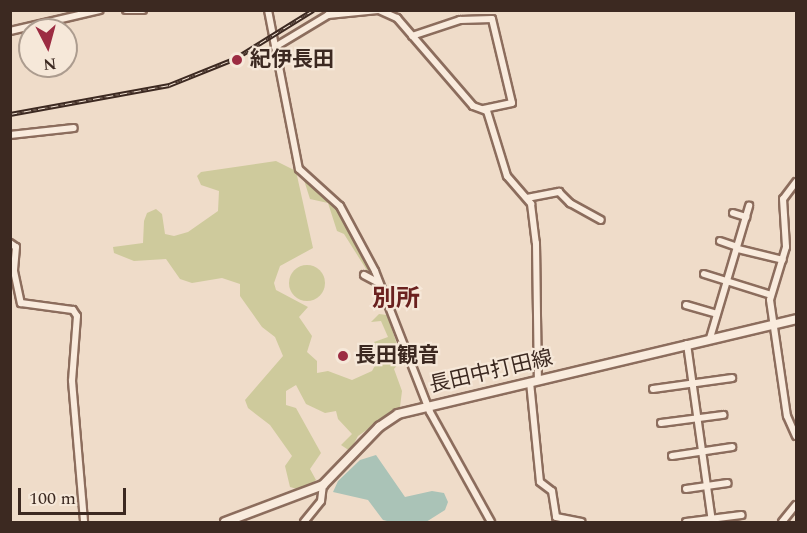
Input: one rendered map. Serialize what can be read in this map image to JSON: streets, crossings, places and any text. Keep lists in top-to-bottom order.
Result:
{
  "streets": {
    "street": ["長田中打田線"]
  },
  "districts": ["別所"],
  "places": ["紀伊長田", "長田観音"],
  "scale_bar": "100 m",
  "north": "bottom"
}
